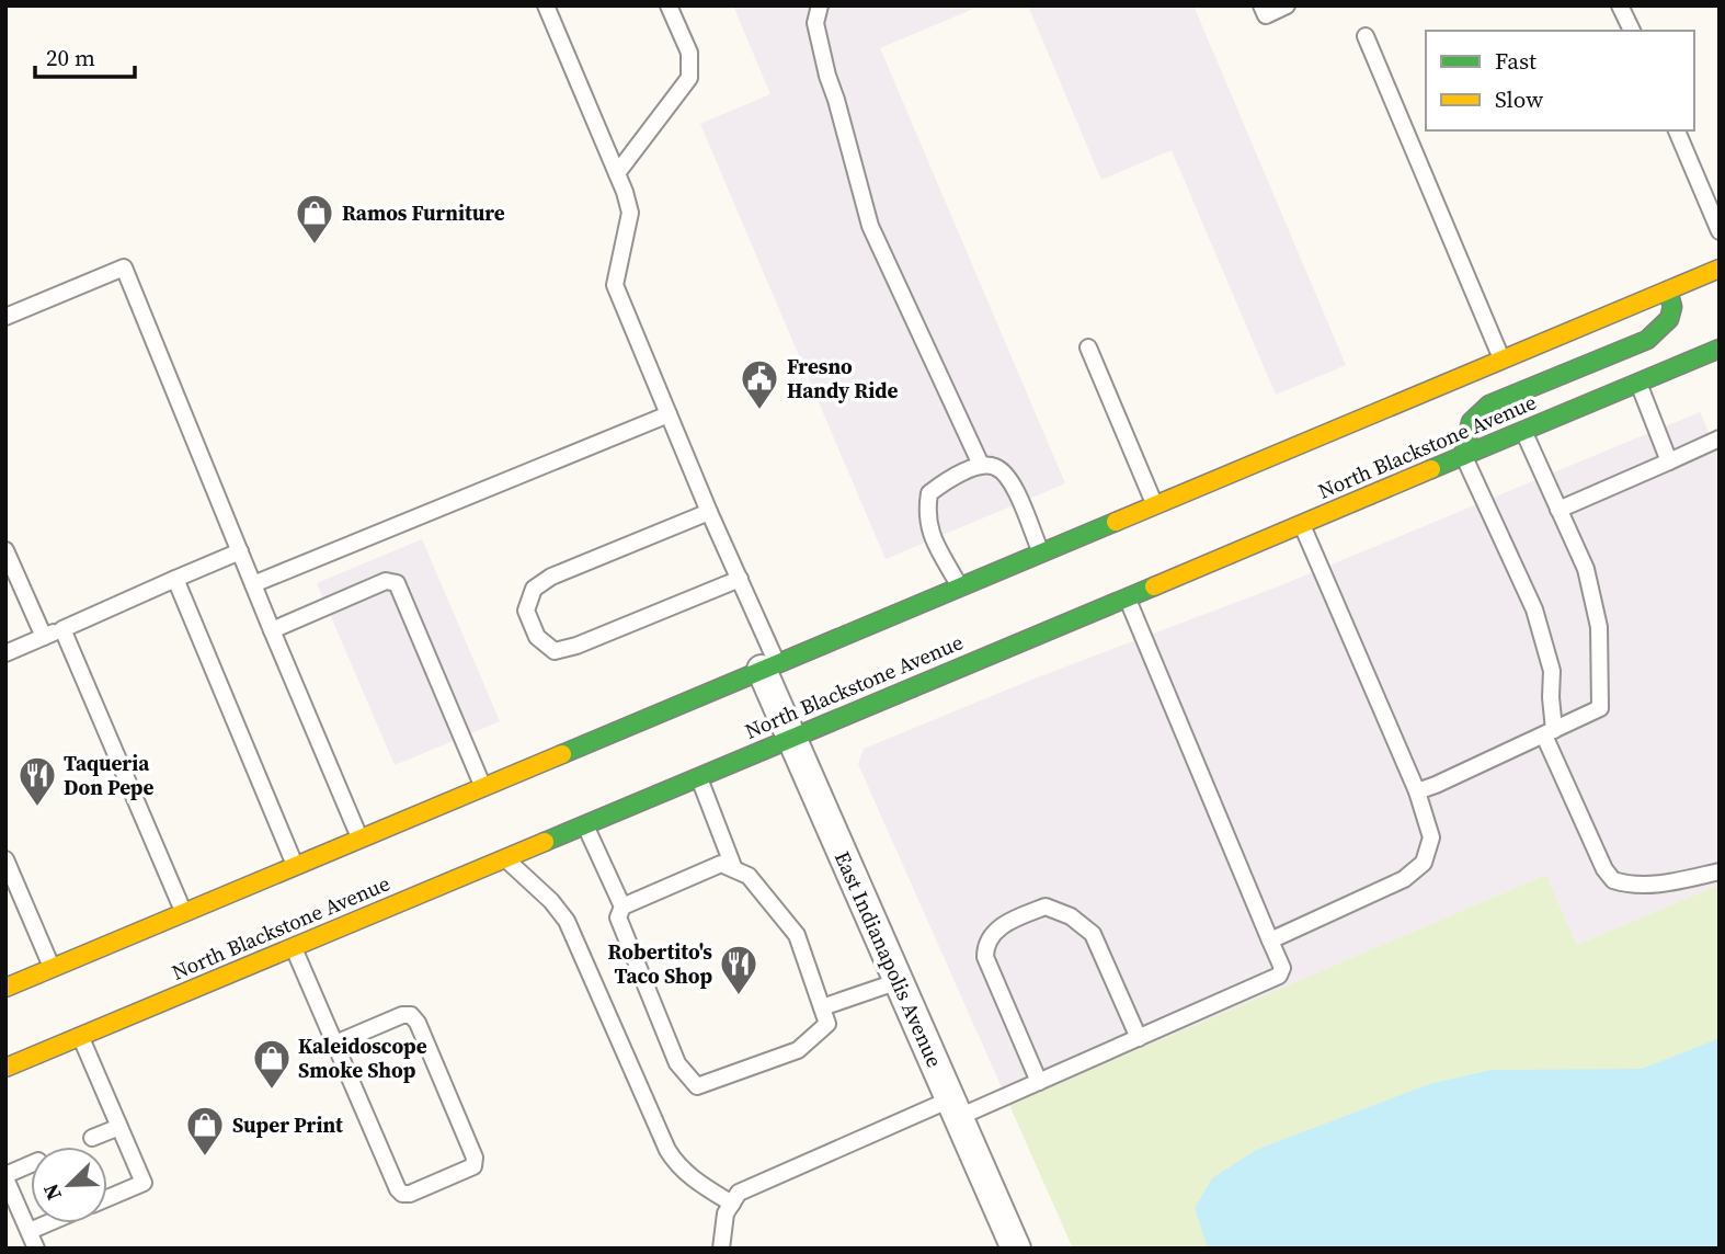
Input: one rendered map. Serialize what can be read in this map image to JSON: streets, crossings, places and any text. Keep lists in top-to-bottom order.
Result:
{
  "streets": {
    "main road": ["North Blackstone Avenue"],
    "street": ["East Indianapolis Avenue"]
  },
  "crossings": [
    ["North Blackstone Avenue", "East Indianapolis Avenue"]
  ],
  "places": {
    "shop": ["Ramos Furniture", "Kaleidoscope Smoke Shop", "Super Print"],
    "public building": ["Fresno Handy Ride"],
    "restaurant": ["Taqueria Don Pepe", "Robertito's Taco Shop"]
  },
  "legend": ["Fast", "Slow"],
  "scale_bar": "20 m",
  "north": "bottom left"
}
